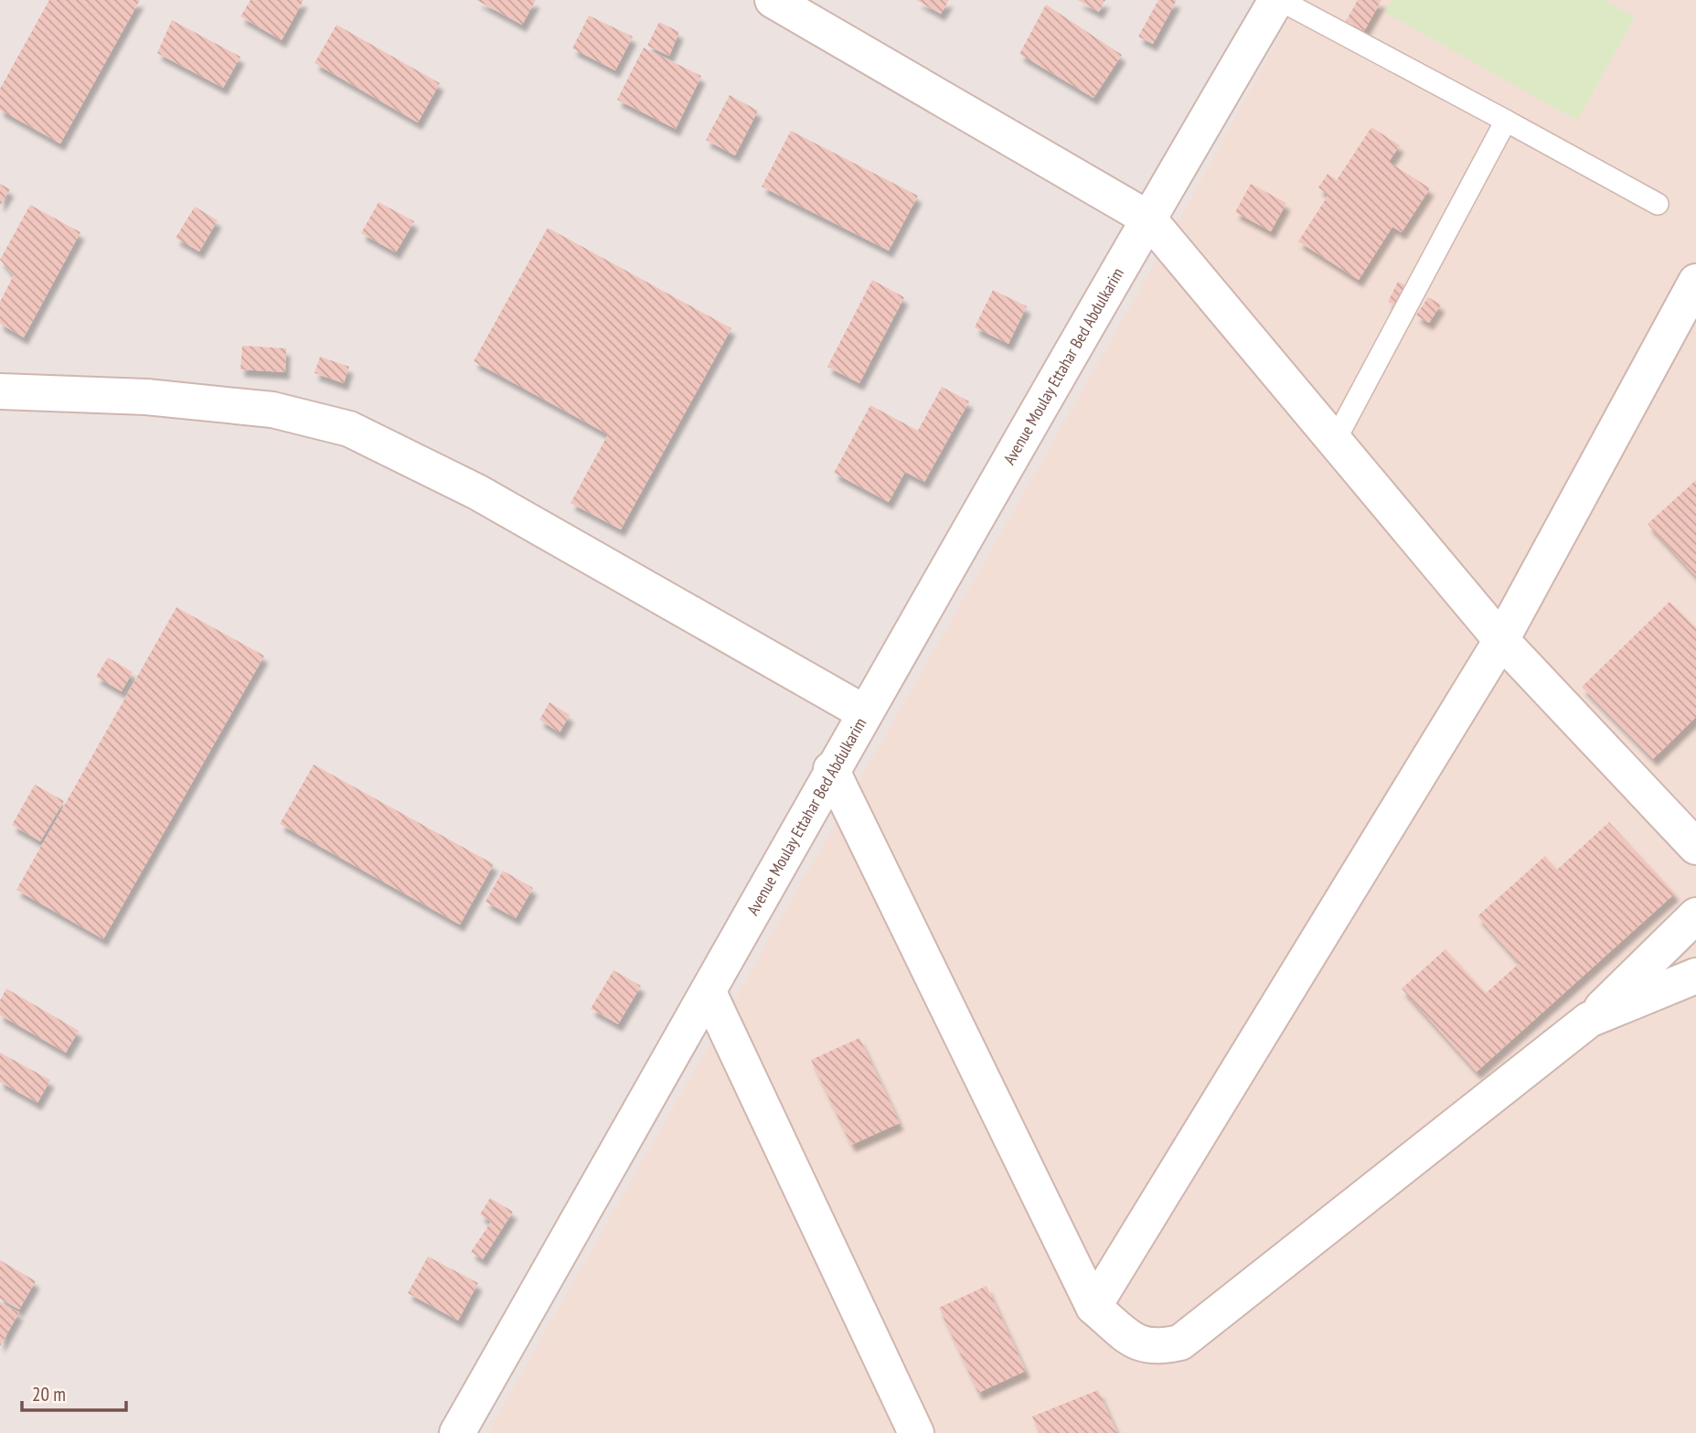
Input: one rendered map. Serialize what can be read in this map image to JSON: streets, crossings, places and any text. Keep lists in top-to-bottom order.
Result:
{
  "streets": {
    "street": ["Avenue Moulay Ettahar Bed Abdulkarim"]
  },
  "scale_bar": "20 m"
}
